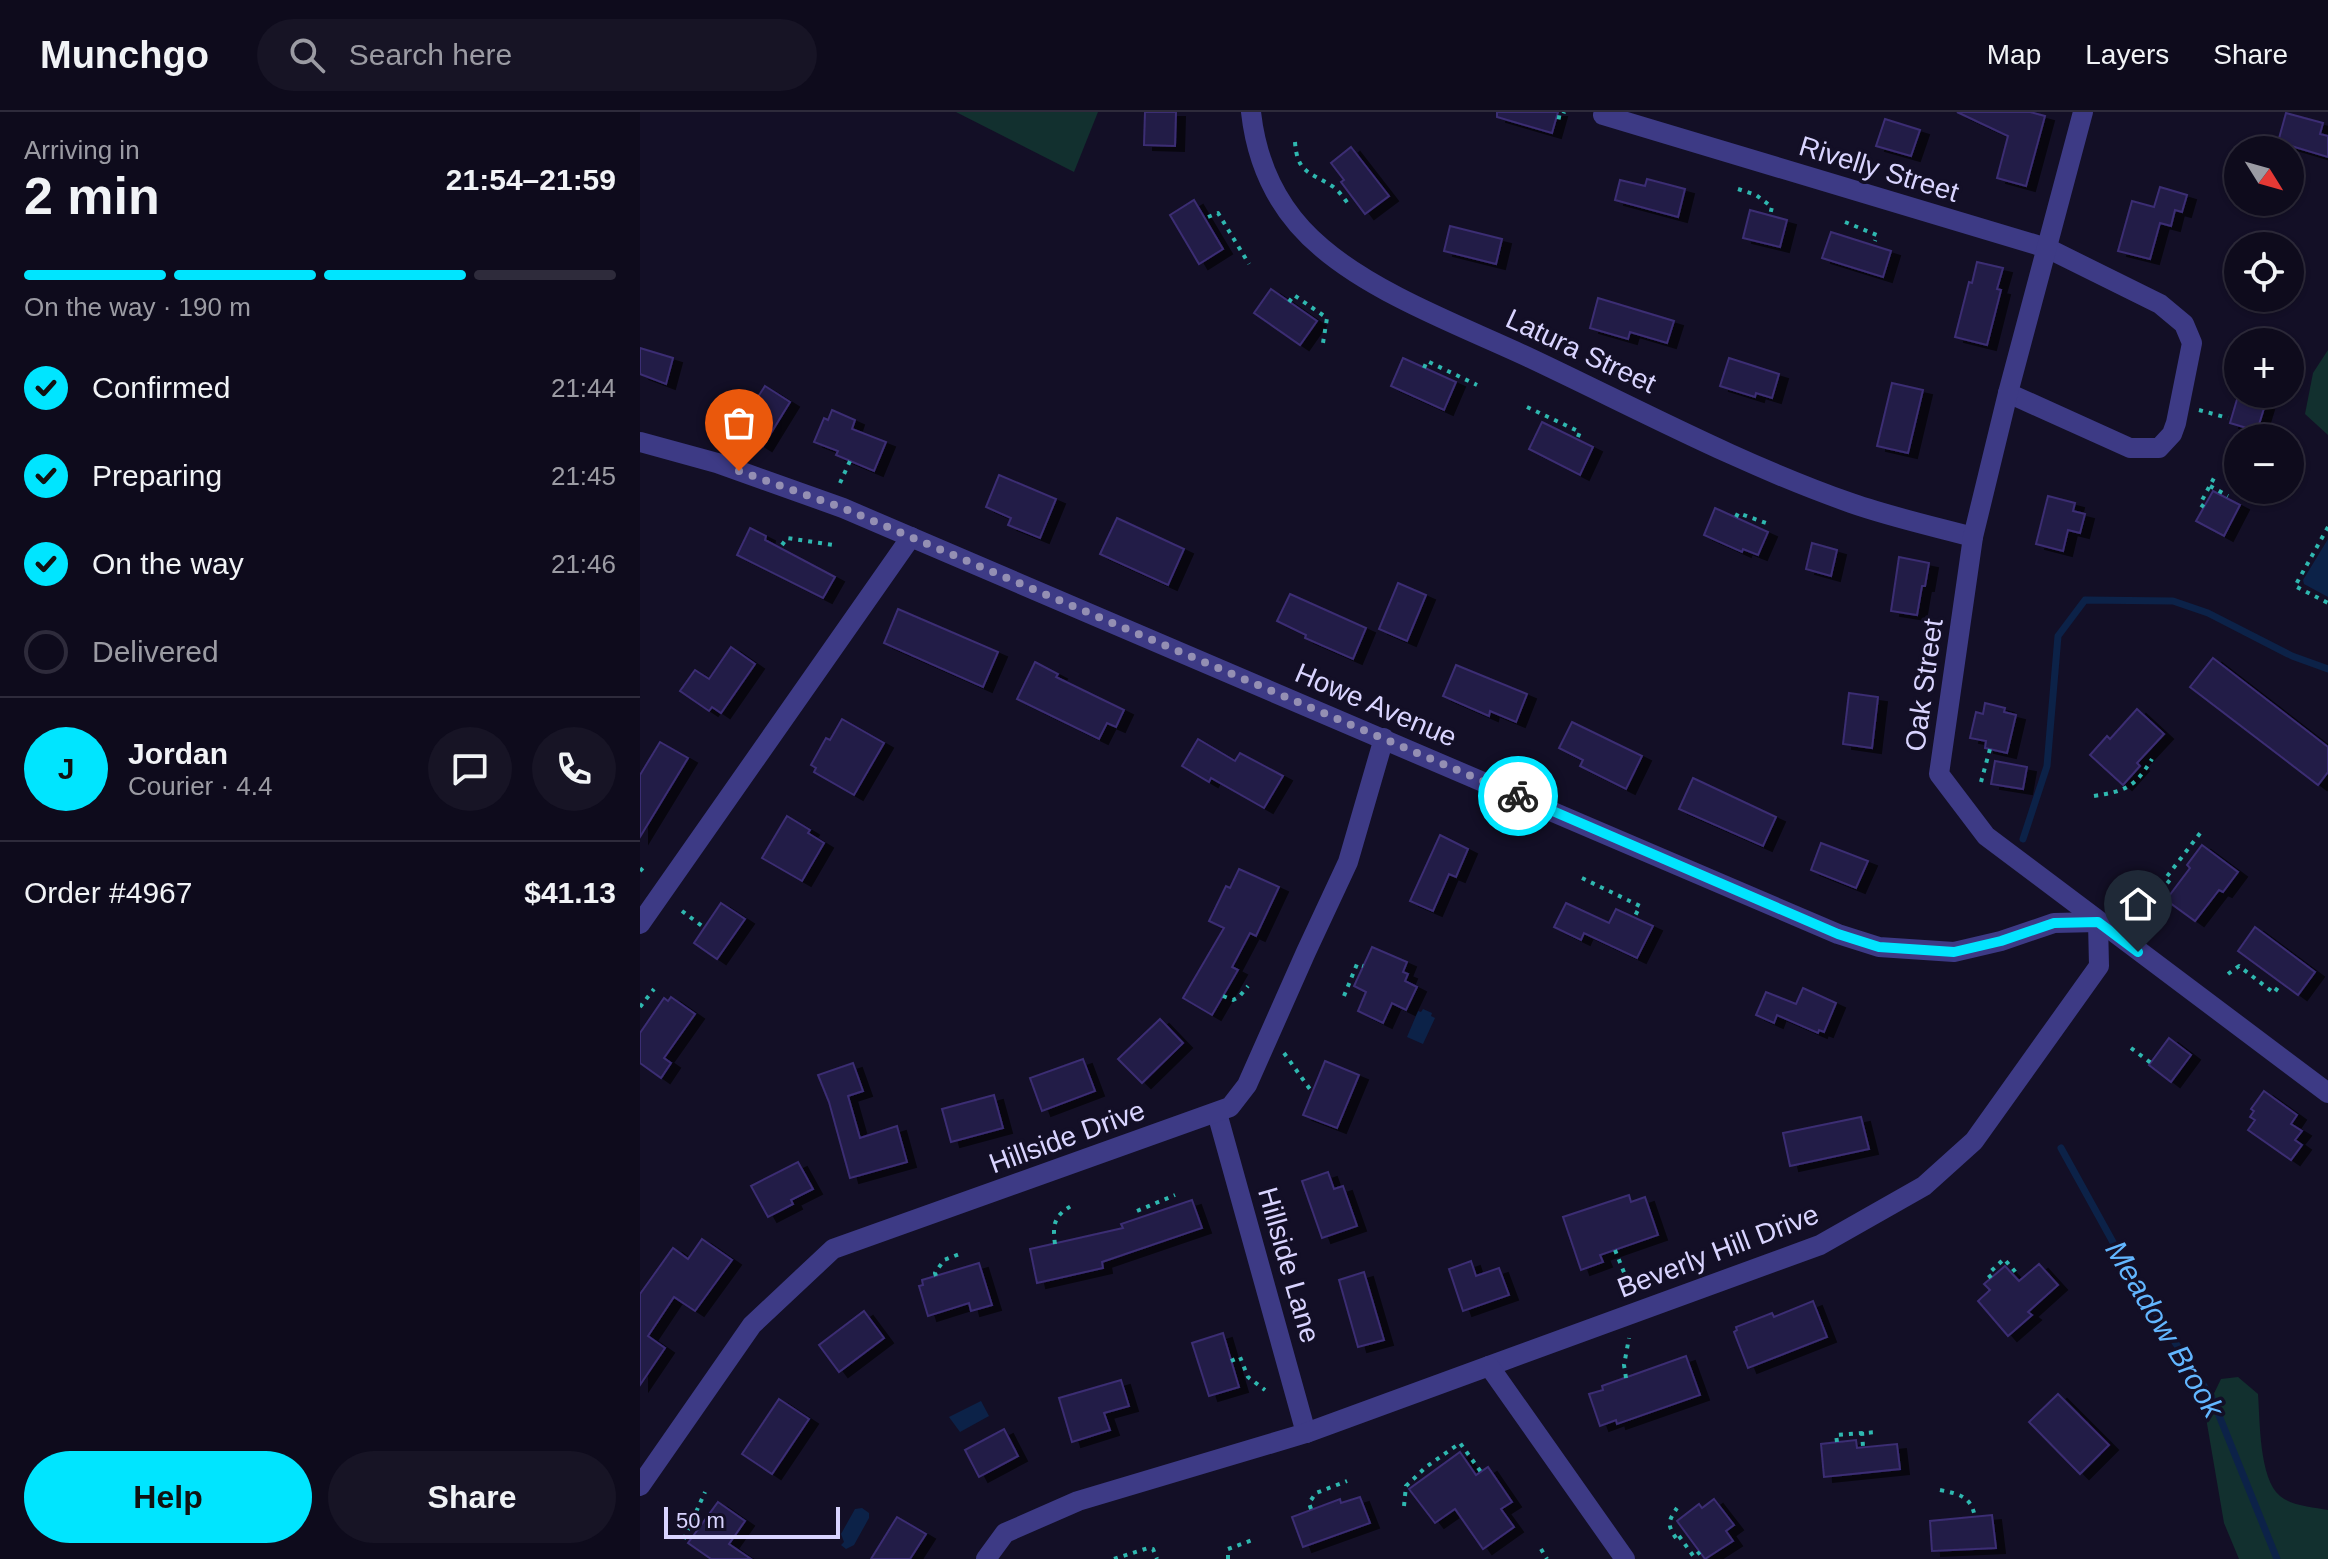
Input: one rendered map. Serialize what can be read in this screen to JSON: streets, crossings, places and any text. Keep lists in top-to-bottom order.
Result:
{
  "streets": {
    "street": [
      "Rivelly Street",
      "Latura Street",
      "Oak Street",
      "Howe Avenue",
      "Hillside Drive",
      "Beverly Hill Drive",
      "Hillside Lane"
    ]
  },
  "crossings": [
    ["Rivelly Street", "Oak Street"],
    ["Latura Street", "Oak Street"],
    ["Oak Street", "Howe Avenue"],
    ["Oak Street", "Beverly Hill Drive"],
    ["Howe Avenue", "Hillside Drive"],
    ["Howe Avenue", "Beverly Hill Drive"],
    ["Hillside Drive", "Hillside Lane"],
    ["Beverly Hill Drive", "Hillside Lane"]
  ],
  "water": ["Meadow Brook"],
  "scale_bar": "50 m",
  "north": "bottom right",
  "page": {
    "header": "Munchgo",
    "search": "Search here",
    "nav": ["Map", "Layers", "Share"],
    "heading": ["2 min", "Arriving in", "21:54–21:59"],
    "panel": [
      "Jordan",
      "Courier · 4.4",
      "Order #4967",
      "$41.13"
    ],
    "map_buttons": ["+", "−"],
    "bar": "On the way · 190 m",
    "list": [
      ["Confirmed", "21:44"],
      ["Preparing", "21:45"],
      ["On the way", "21:46"],
      "Delivered"
    ],
    "round": "J",
    "buttons": ["Help", "Share"],
    "scale": "50 m"
  }
}
